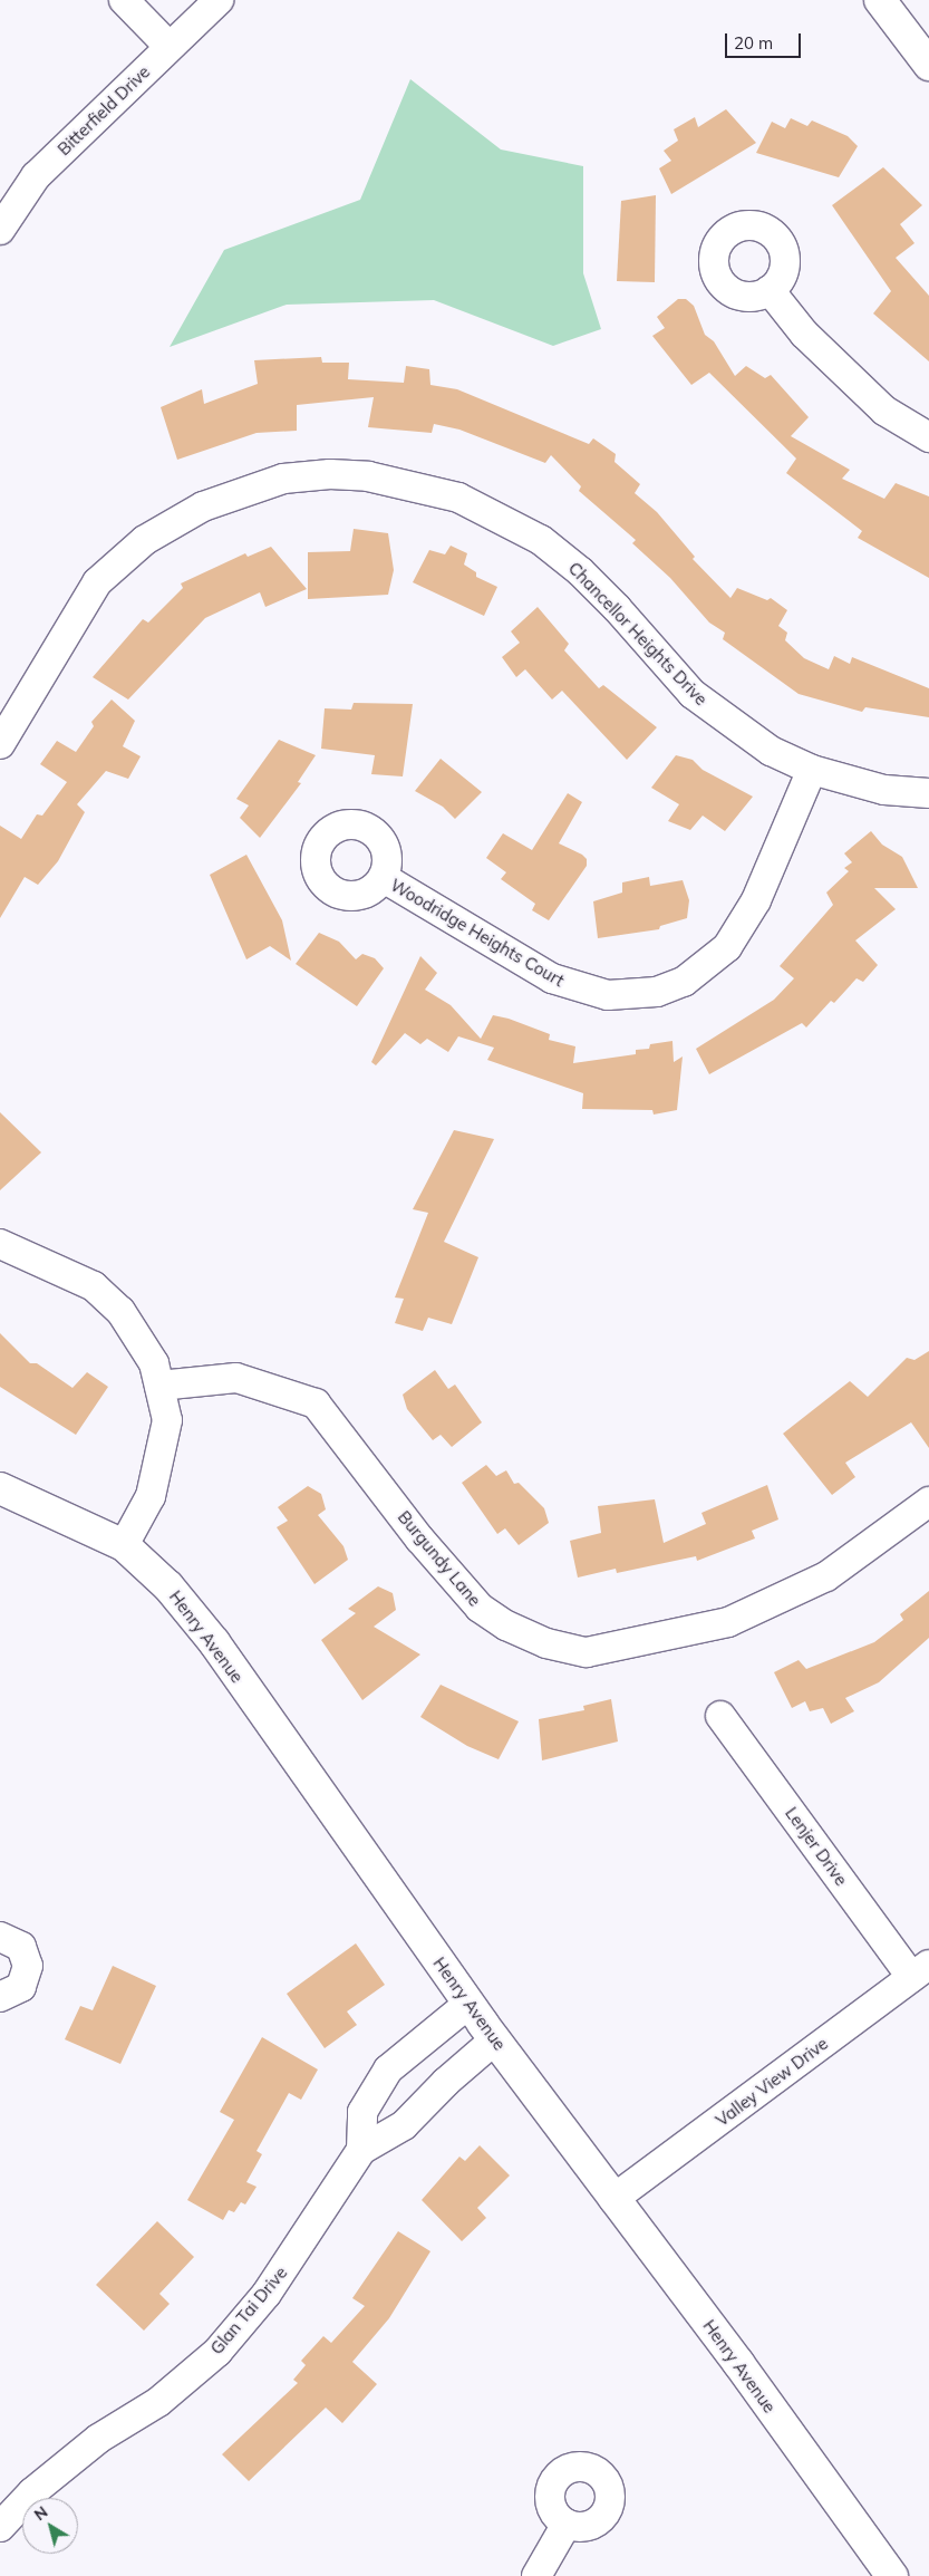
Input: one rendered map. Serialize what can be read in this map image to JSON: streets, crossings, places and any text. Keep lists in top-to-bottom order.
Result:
{
  "streets": {
    "main road": ["Henry Avenue"],
    "street": [
      "Bitterfield Drive",
      "Chancellor Heights Drive",
      "Woodridge Heights Court",
      "Burgundy Lane",
      "Lenjer Drive",
      "Valley View Drive",
      "Glan Tai Drive"
    ]
  },
  "crossings": [
    ["Chancellor Heights Drive", "Woodridge Heights Court"],
    ["Henry Avenue", "Valley View Drive"],
    ["Henry Avenue", "Glan Tai Drive"],
    ["Lenjer Drive", "Valley View Drive"]
  ],
  "scale_bar": "20 m",
  "north": "top left"
}
